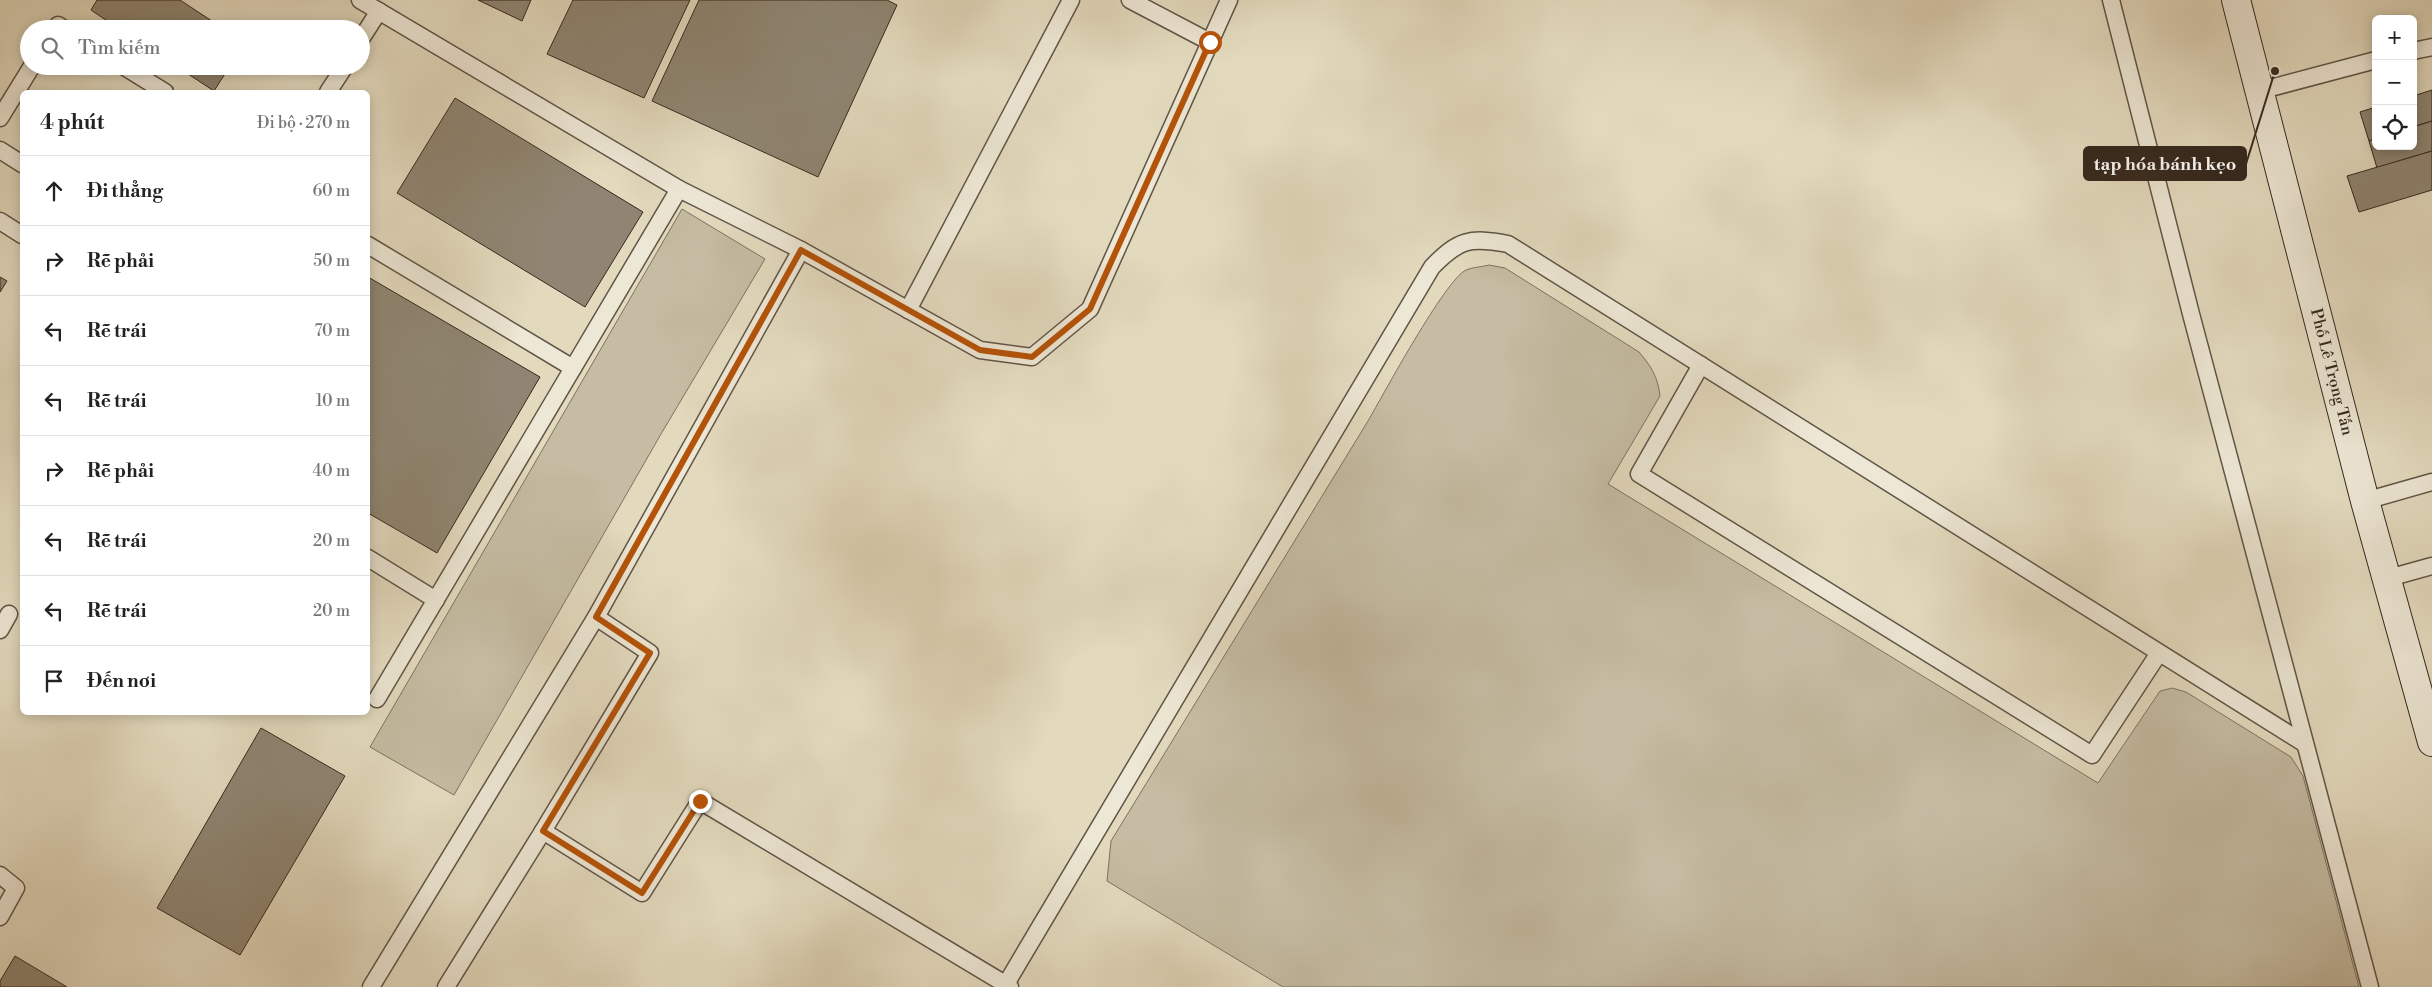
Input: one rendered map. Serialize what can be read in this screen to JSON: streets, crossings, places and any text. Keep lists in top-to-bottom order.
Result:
{
  "streets": {
    "main road": ["Phố Lê Trọng Tấn"]
  },
  "places": ["tạp hóa bánh kẹo"],
  "page": {
    "map_buttons": ["+", "−"],
    "search": "Tìm kiếm",
    "heading": ["4 phút", "Đi bộ · 270 m"],
    "list": [
      ["Đi thẳng", "60 m"],
      ["Rẽ phải", "50 m"],
      ["Rẽ trái", "70 m"],
      ["Rẽ trái", "10 m"],
      ["Rẽ phải", "40 m"],
      ["Rẽ trái", "20 m"],
      ["Rẽ trái", "20 m"],
      "Đến nơi"
    ]
  }
}
